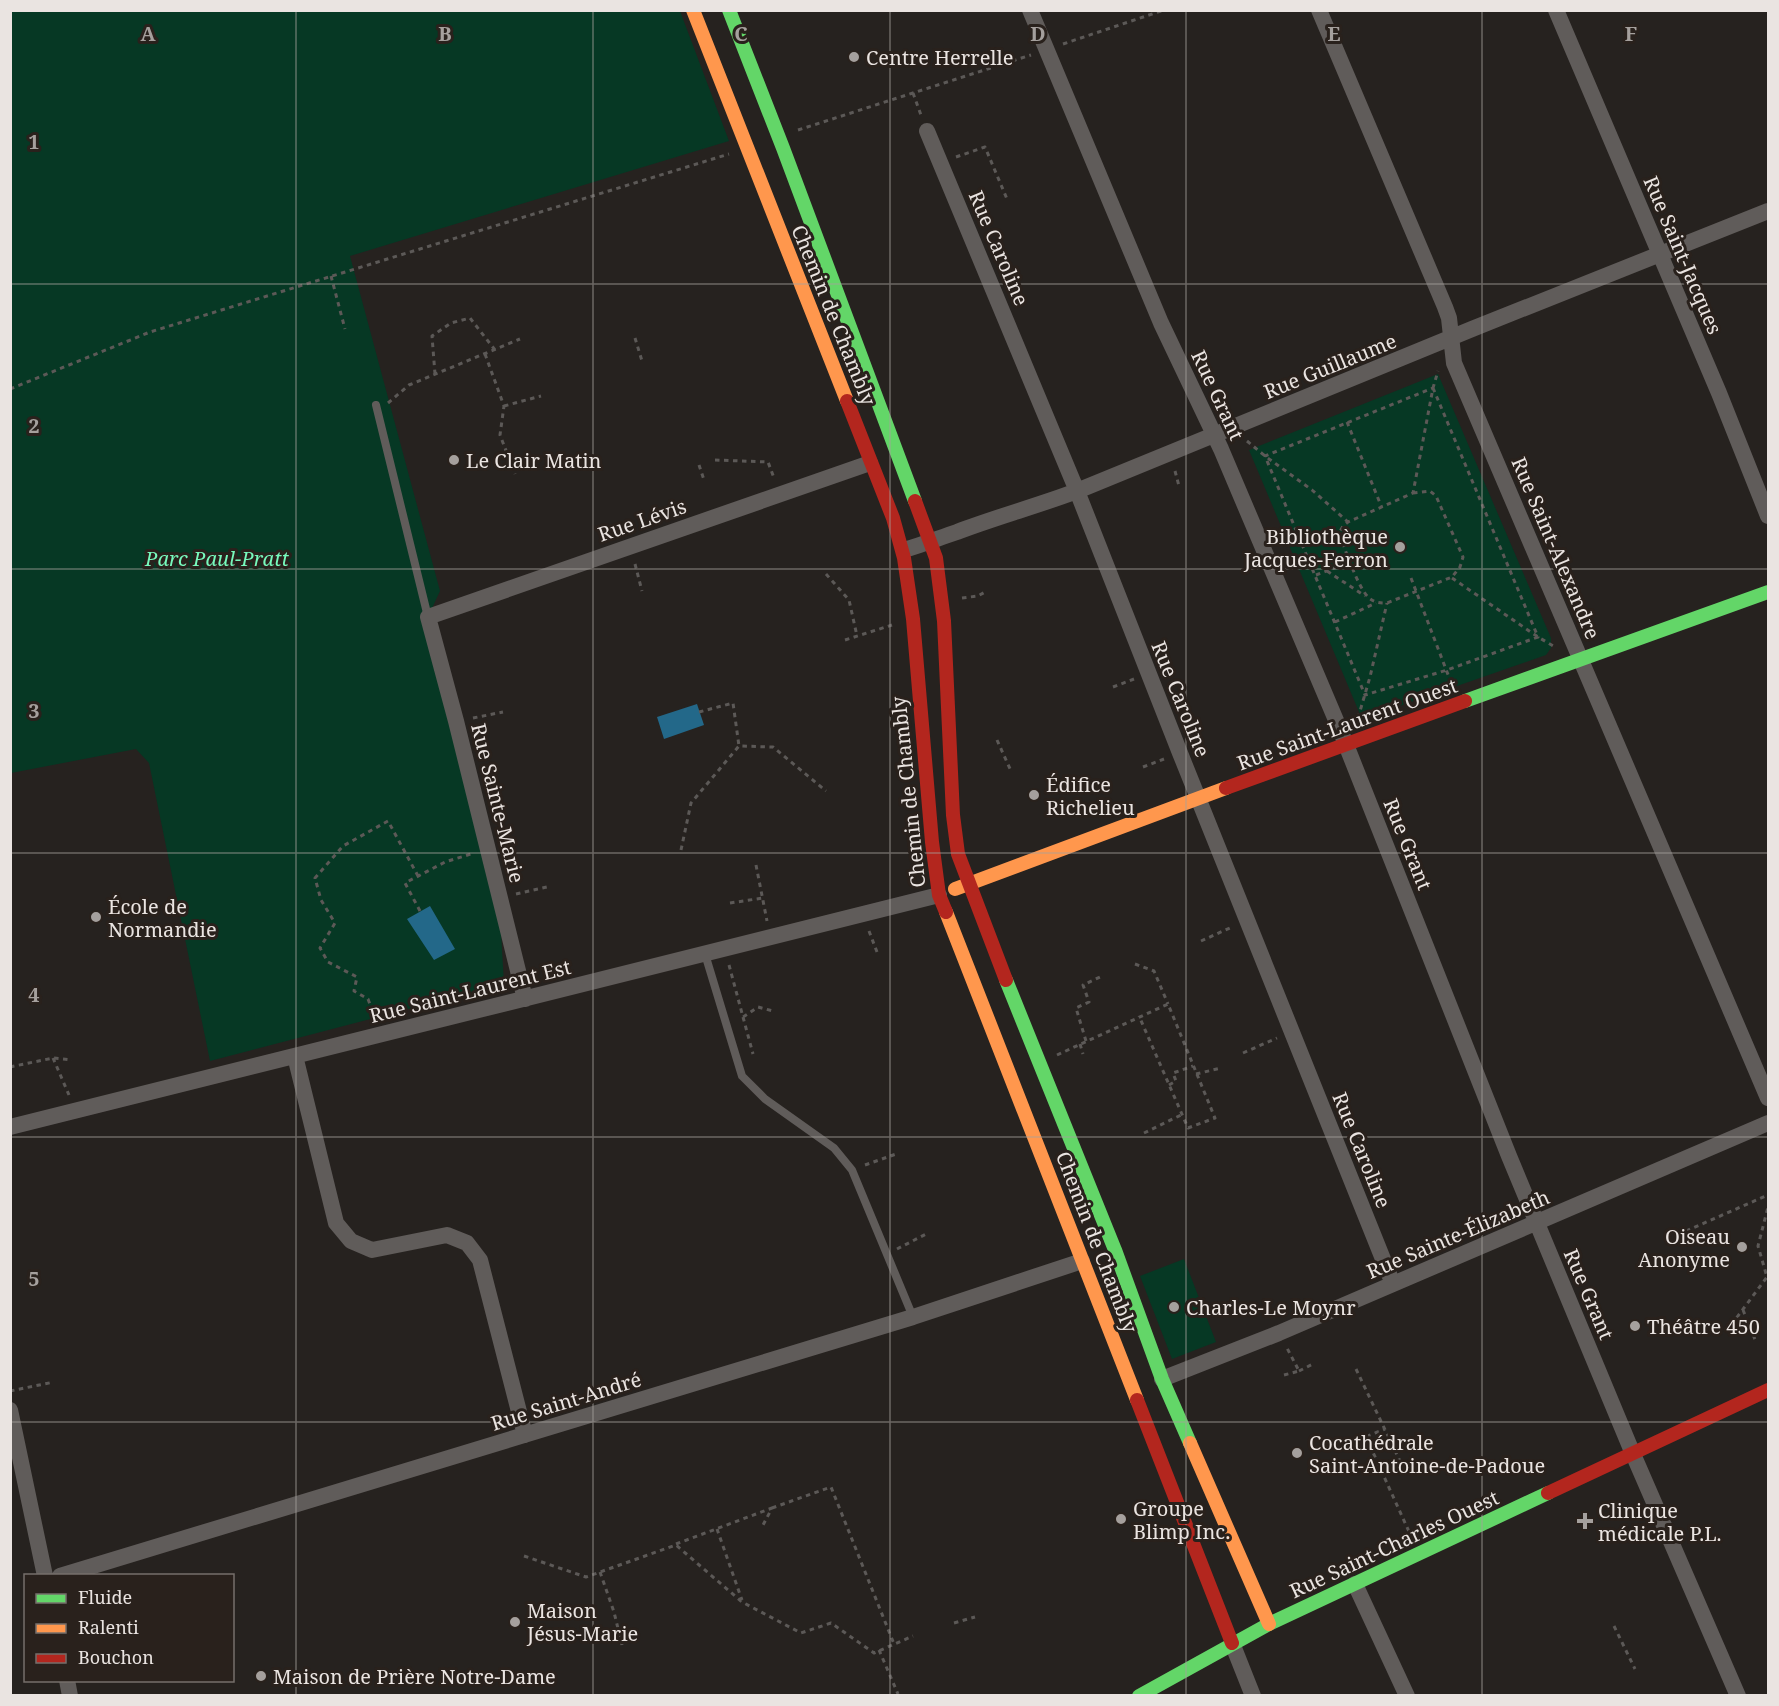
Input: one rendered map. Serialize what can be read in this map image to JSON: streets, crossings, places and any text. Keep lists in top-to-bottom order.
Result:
{
  "streets": {
    "main road": ["Chemin de Chambly", "Rue Saint-Laurent Ouest", "Rue Saint-Charles Ouest"],
    "street": [
      "Rue Caroline",
      "Rue Saint-Jacques",
      "Rue Guillaume",
      "Rue Grant",
      "Rue Lévis",
      "Rue Saint-Alexandre",
      "Rue Sainte-Marie",
      "Rue Saint-Laurent Est",
      "Rue Sainte-Élizabeth",
      "Rue Saint-André"
    ]
  },
  "crossings": [
    ["Rue Caroline", "Rue Guillaume"],
    ["Rue Caroline", "Rue Saint-Laurent Ouest"],
    ["Rue Caroline", "Rue Sainte-Élizabeth"],
    ["Rue Saint-Jacques", "Rue Guillaume"],
    ["Chemin de Chambly", "Rue Guillaume"],
    ["Chemin de Chambly", "Rue Lévis"],
    ["Chemin de Chambly", "Rue Saint-Laurent Ouest"],
    ["Chemin de Chambly", "Rue Saint-Laurent Est"],
    ["Chemin de Chambly", "Rue Sainte-Élizabeth"],
    ["Chemin de Chambly", "Rue Saint-André"],
    ["Chemin de Chambly", "Rue Saint-Charles Ouest"],
    ["Rue Guillaume", "Rue Grant"],
    ["Rue Guillaume", "Rue Saint-Alexandre"],
    ["Rue Grant", "Rue Saint-Laurent Ouest"],
    ["Rue Grant", "Rue Sainte-Élizabeth"],
    ["Rue Grant", "Rue Saint-Charles Ouest"],
    ["Rue Lévis", "Rue Sainte-Marie"],
    ["Rue Saint-Alexandre", "Rue Saint-Laurent Ouest"],
    ["Rue Saint-Laurent Ouest", "Rue Saint-Laurent Est"],
    ["Rue Sainte-Marie", "Rue Saint-Laurent Est"]
  ],
  "parks": ["Parc Paul-Pratt"],
  "places": {
    "other": [
      "Centre Herrelle",
      "Le Clair Matin",
      "Bibliothèque Jacques-Ferron",
      "Édifice Richelieu",
      "École de Normandie",
      "Oiseau Anonyme",
      "Charles-Le Moynr",
      "Théâtre 450",
      "Cocathédrale Saint-Antoine-de-Padoue",
      "Groupe Blimp Inc.",
      "Maison Jésus-Marie",
      "Maison de Prière Notre-Dame"
    ],
    "health": ["Clinique médicale P.L."]
  },
  "legend": ["Fluide", "Ralenti", "Bouchon"],
  "grid": {
    "columns": [
      "A",
      "B",
      "C",
      "D",
      "E",
      "F"
    ],
    "rows": [
      "1",
      "2",
      "3",
      "4",
      "5"
    ]
  }
}
